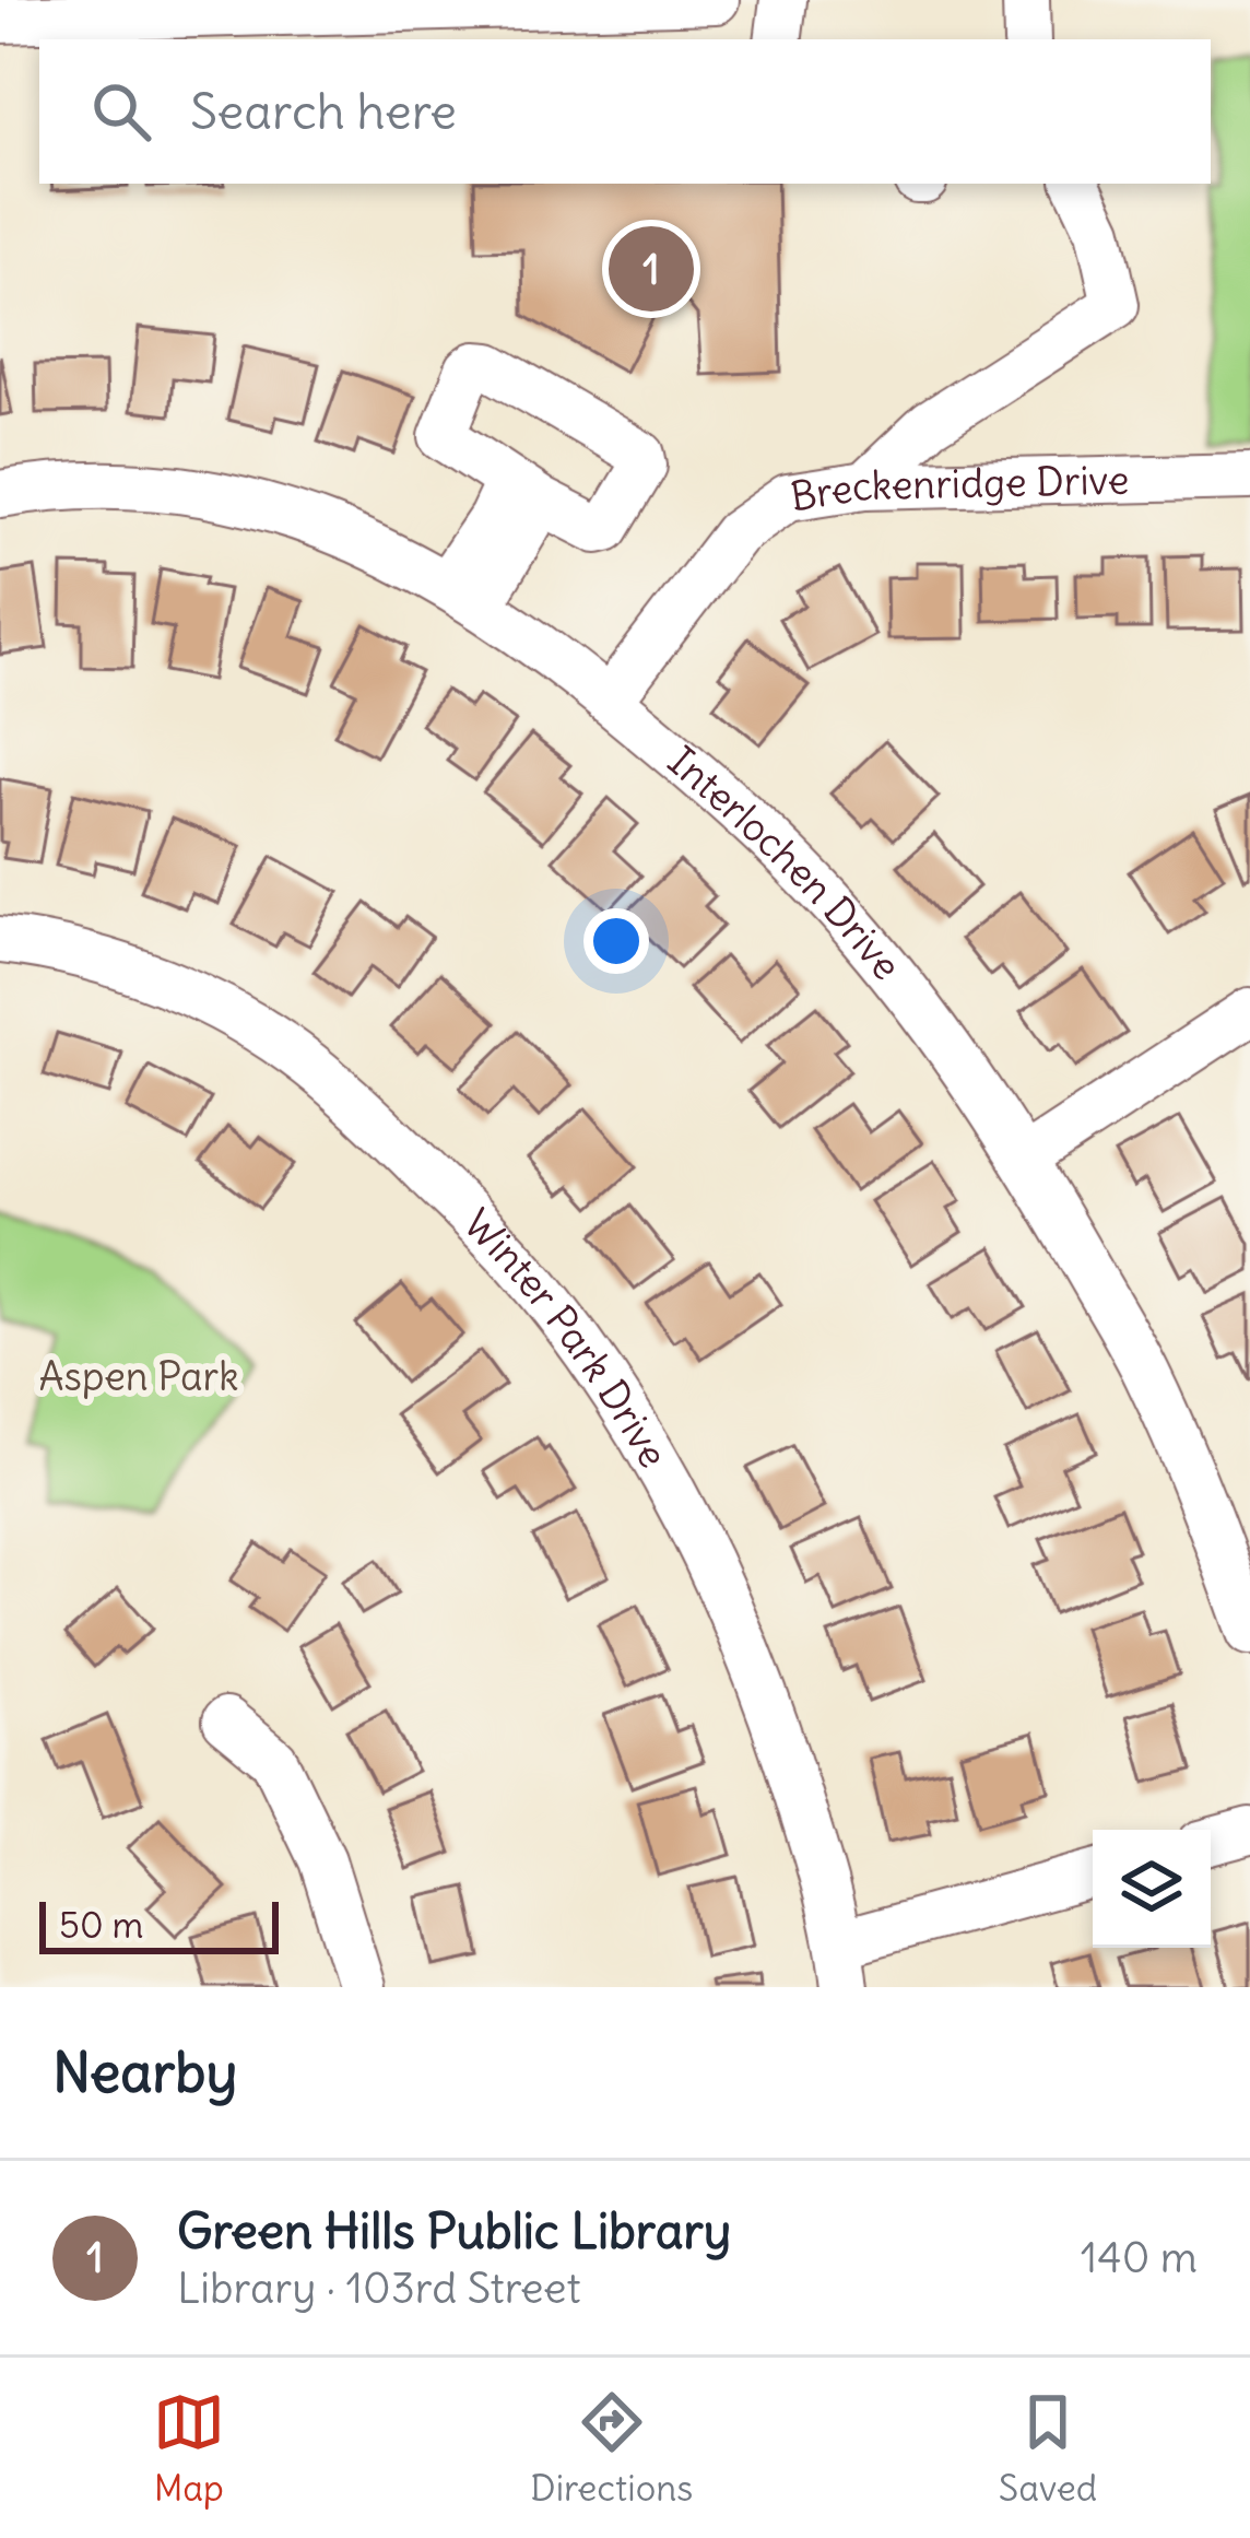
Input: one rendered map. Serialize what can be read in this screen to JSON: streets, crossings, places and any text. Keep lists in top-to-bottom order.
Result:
{
  "streets": {
    "street": ["Breckenridge Drive", "Interlochen Drive", "Winter Park Drive"]
  },
  "crossings": [
    ["Breckenridge Drive", "Interlochen Drive"]
  ],
  "parks": ["Aspen Park"],
  "scale_bar": "50 m",
  "page": {
    "search": "Search here",
    "pins": "1",
    "scale": "50 m",
    "heading": "Nearby",
    "list": [
      {
        "mark": "1",
        "name": "Green Hills Public Library",
        "note": "Library · 103rd Street",
        "value": "140 m"
      }
    ],
    "nav": ["Map", "Directions", "Saved"]
  }
}
